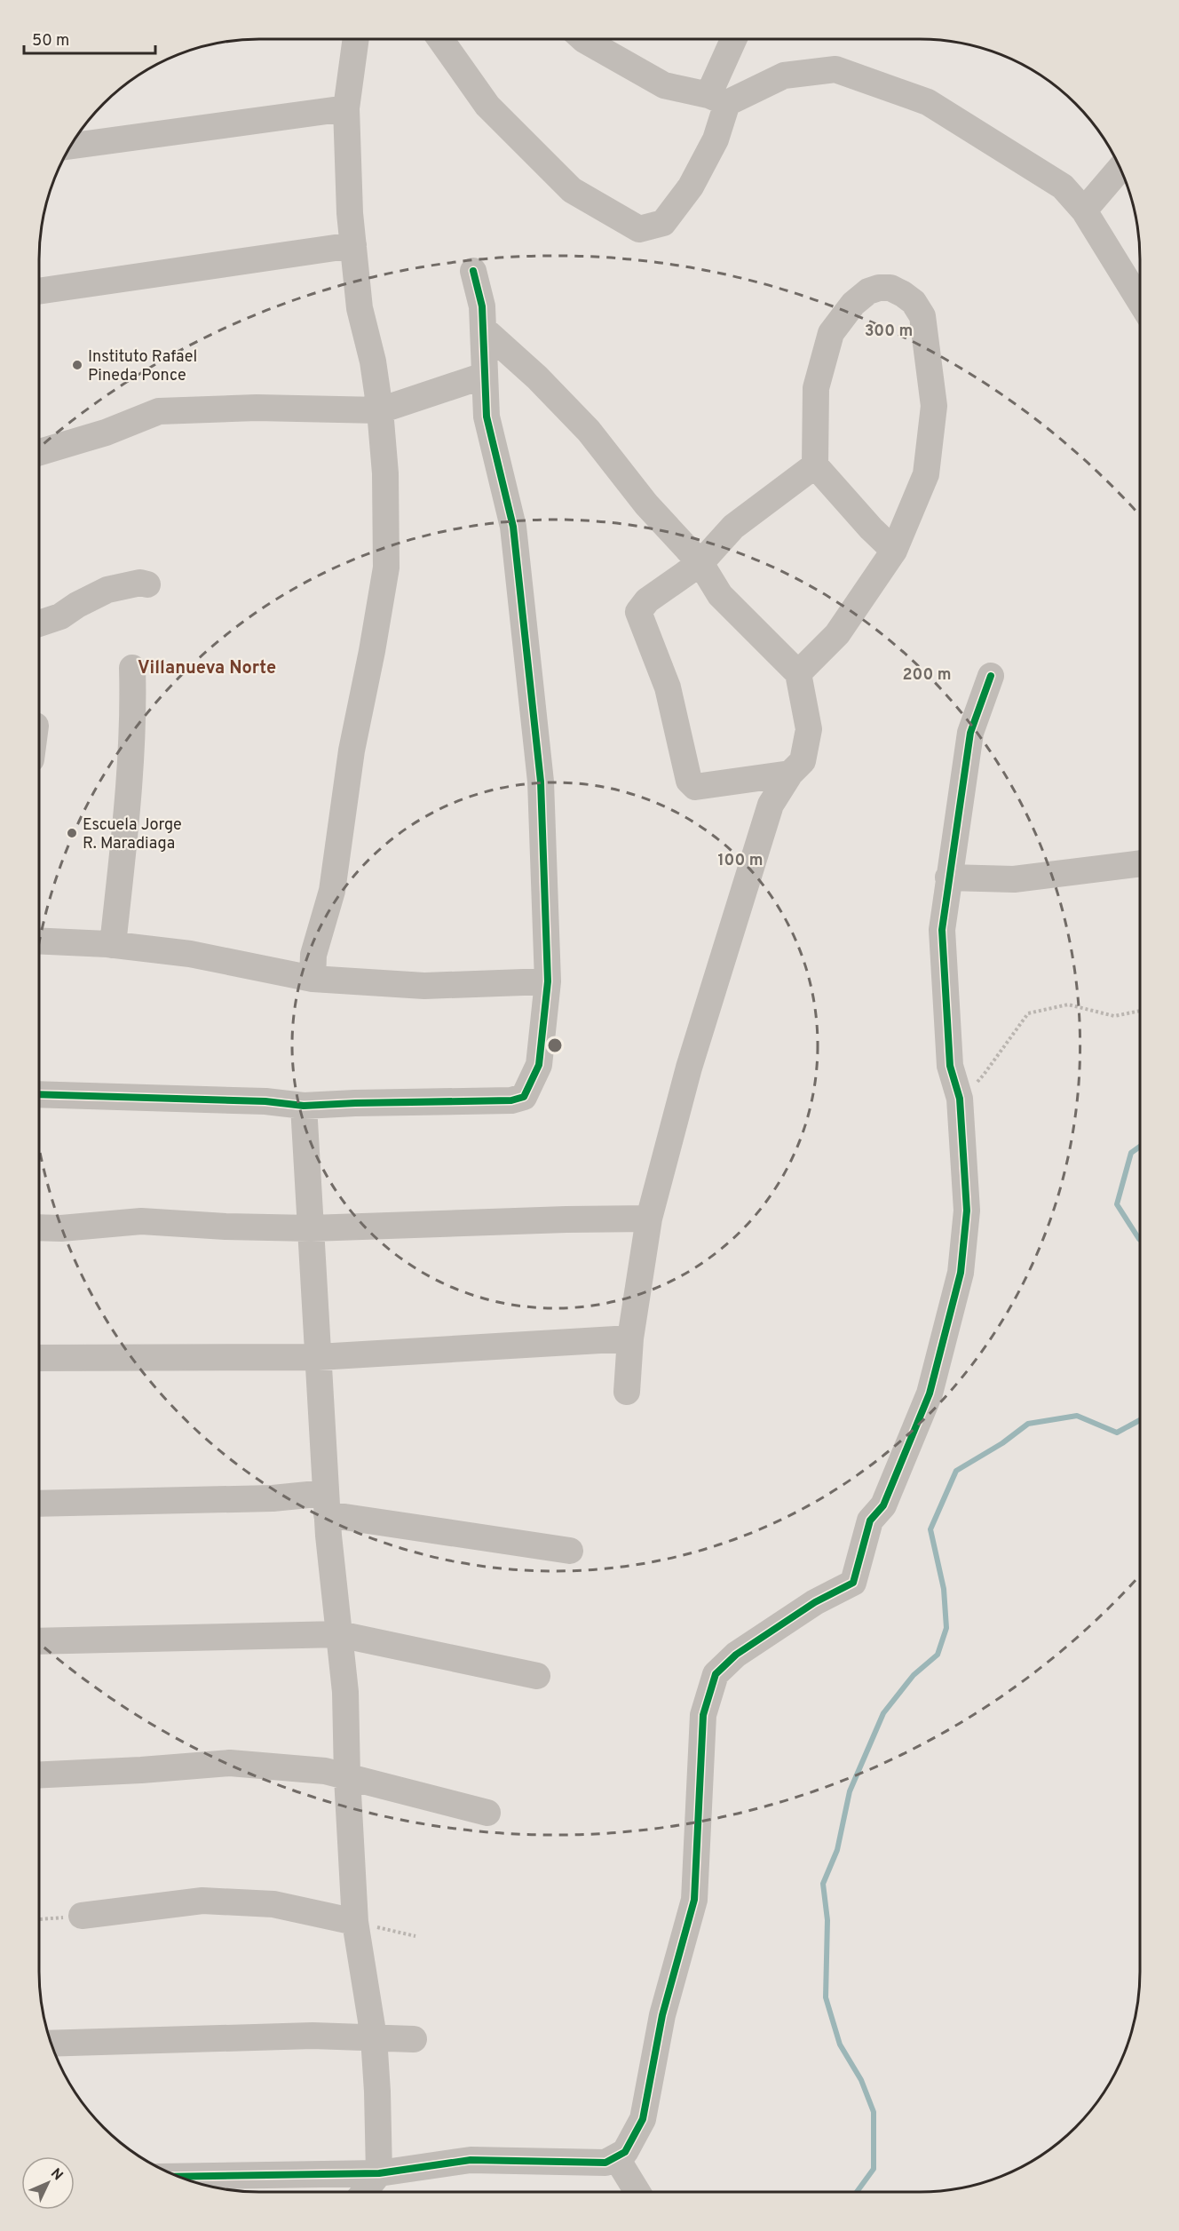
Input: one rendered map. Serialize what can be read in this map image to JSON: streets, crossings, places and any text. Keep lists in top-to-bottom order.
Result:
{
  "districts": ["Villanueva Norte"],
  "places": ["Instituto Rafael Pineda Ponce", "Escuela Jorge R. Maradiaga"],
  "scale_bar": "50 m",
  "north": "top right",
  "rings": ["300 m", "200 m", "100 m"]
}
